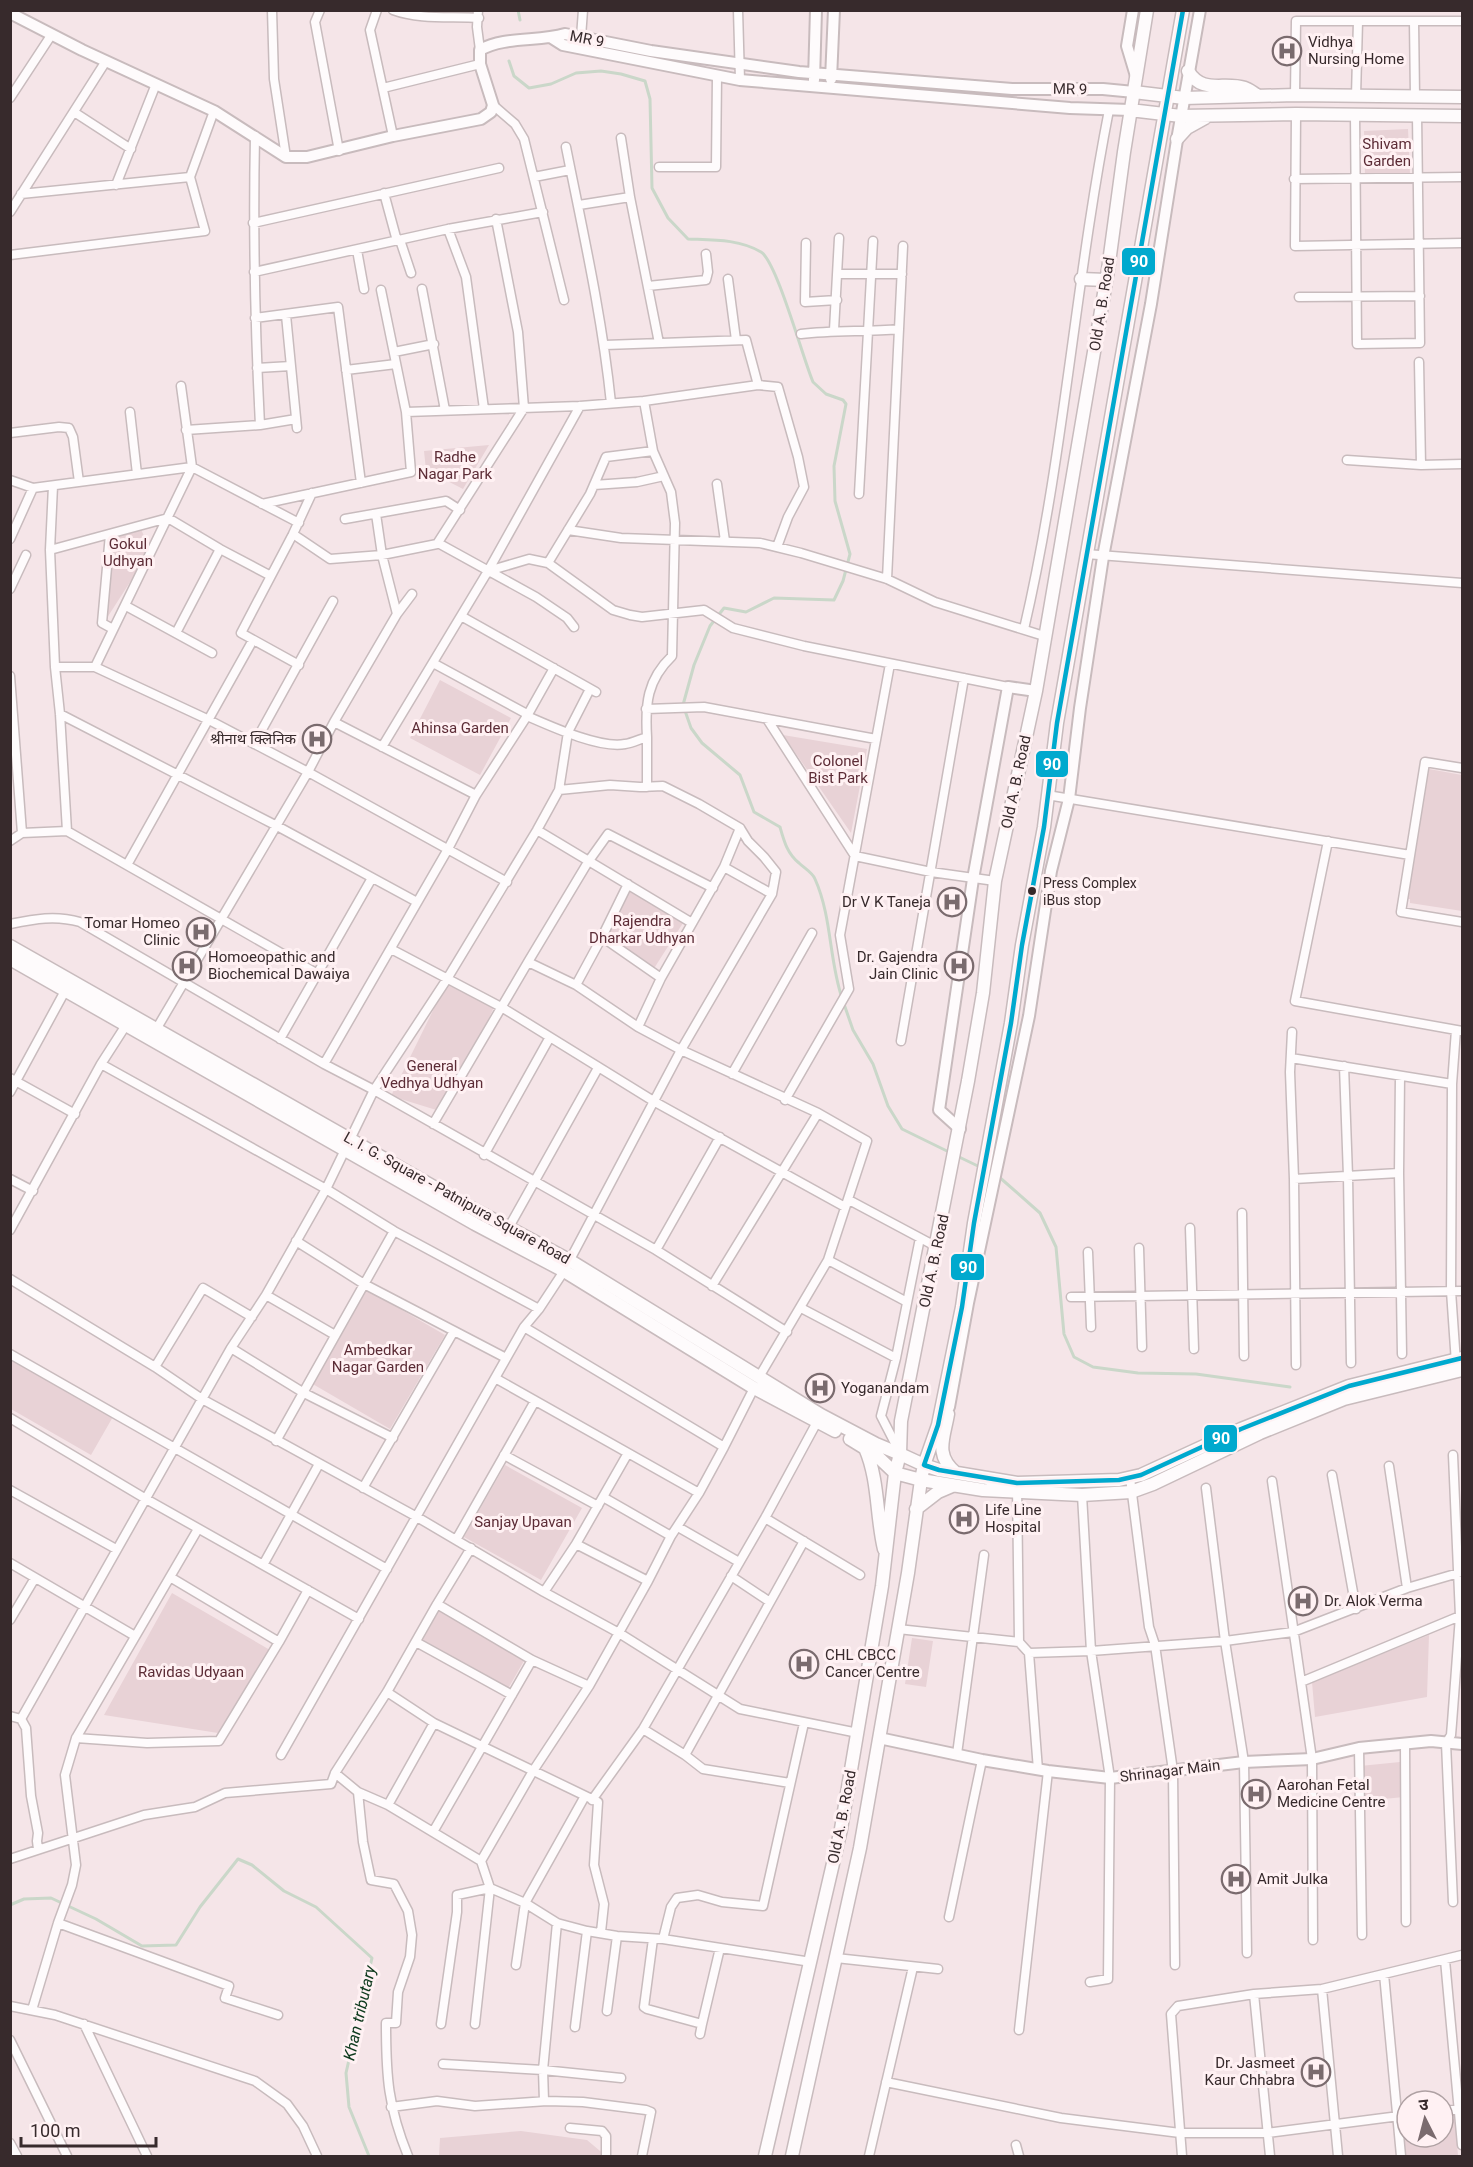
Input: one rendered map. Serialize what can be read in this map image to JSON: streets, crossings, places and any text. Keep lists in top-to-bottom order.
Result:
{
  "streets": {
    "main road": ["Old A. B. Road", "L. I. G. Square - Patnipura Square Road"],
    "street": ["MR 9", "Shrinagar Main"]
  },
  "crossings": [
    ["MR 9", "Old A. B. Road"],
    ["Old A. B. Road", "L. I. G. Square - Patnipura Square Road"],
    ["Old A. B. Road", "Shrinagar Main"]
  ],
  "water": ["Khan tributary"],
  "parks": [
    "Shivam Garden",
    "Radhe Nagar Park",
    "Gokul Udhyan",
    "Ahinsa Garden",
    "Colonel Bist Park",
    "Rajendra Dharkar Udhyan",
    "General Vedhya Udhyan",
    "Ambedkar Nagar Garden",
    "Sanjay Upavan",
    "Ravidas Udyaan"
  ],
  "places": {
    "hospital": [
      "Vidhya Nursing Home",
      "श्रीनाथ क्लिनिक",
      "Dr V K Taneja",
      "Tomar Homeo Clinic",
      "Homoeopathic and Biochemical Dawaiya",
      "Dr. Gajendra Jain Clinic",
      "Yoganandam",
      "Life Line Hospital",
      "Dr. Alok Verma",
      "CHL CBCC Cancer Centre",
      "Aarohan Fetal Medicine Centre",
      "Amit Julka",
      "Dr. Jasmeet Kaur Chhabra"
    ],
    "other": ["Press Complex iBus stop"]
  },
  "lines": ["transit line 90"],
  "scale_bar": "100 m",
  "north": "top"
}
